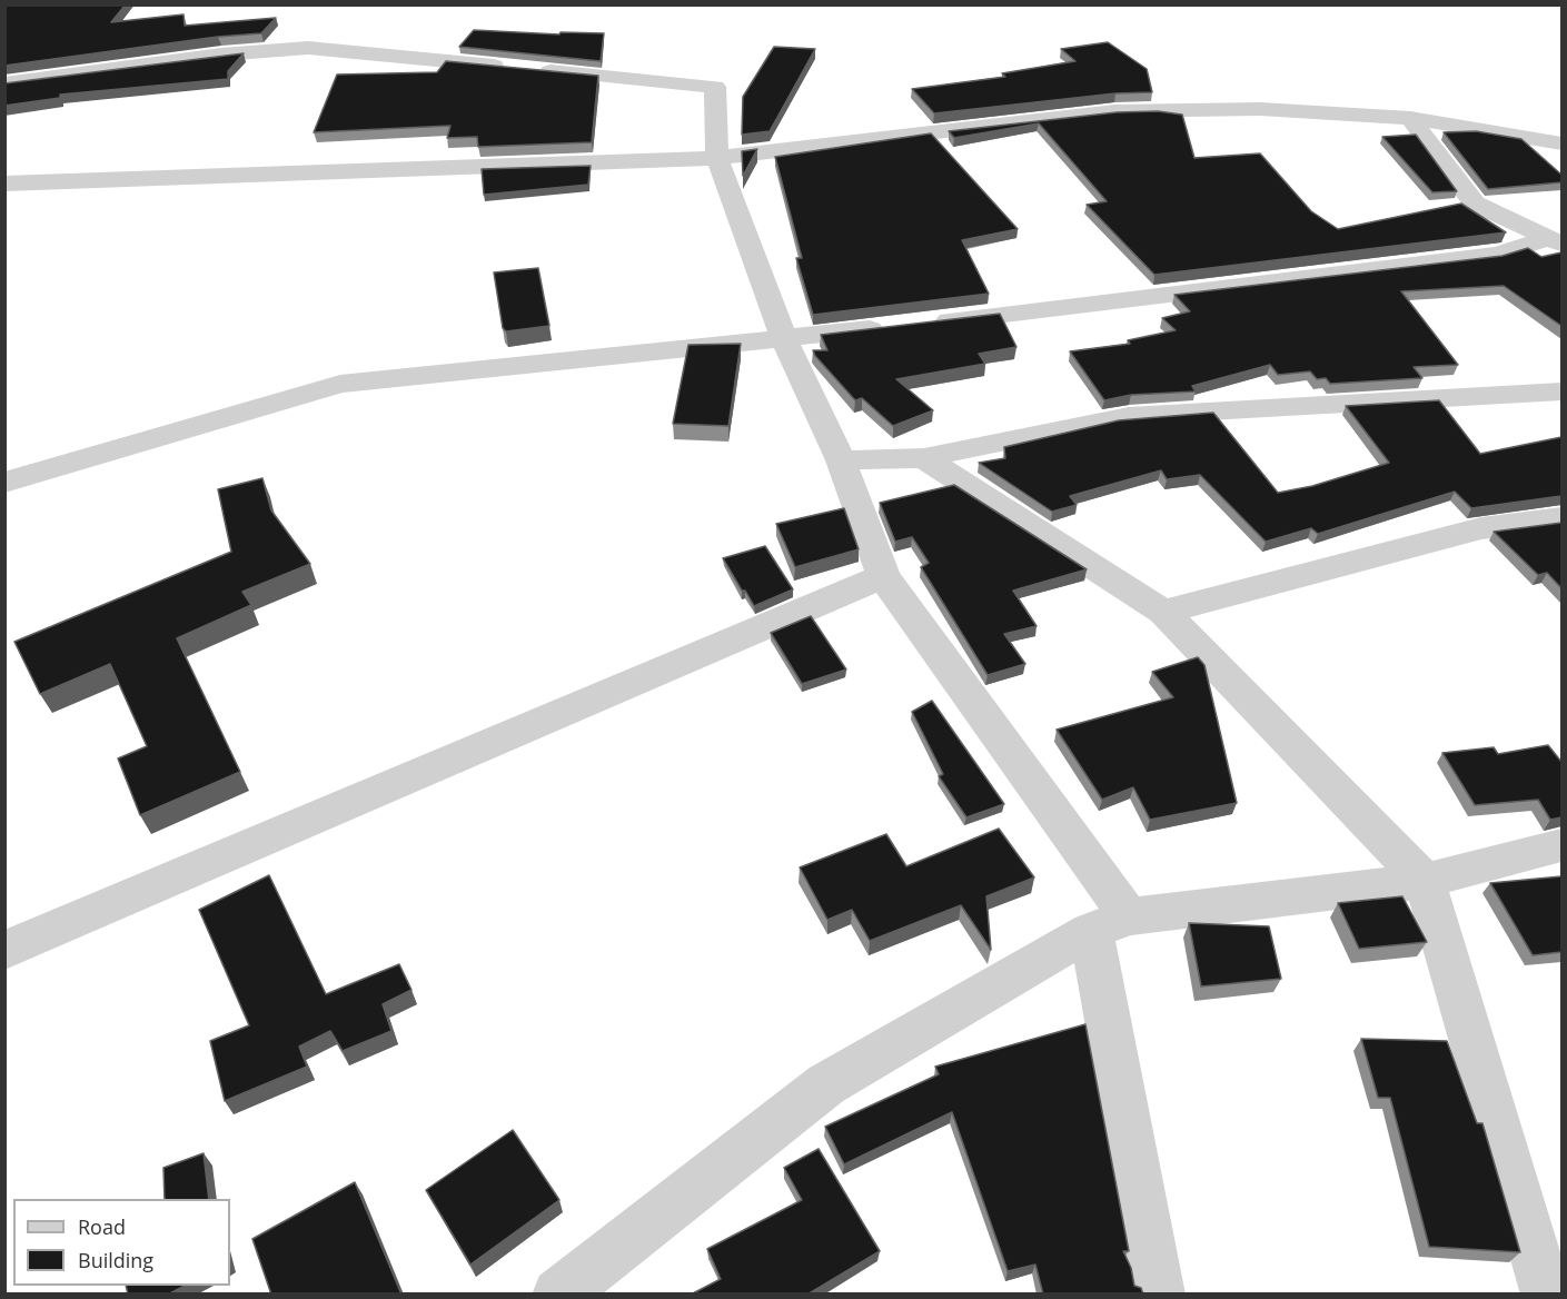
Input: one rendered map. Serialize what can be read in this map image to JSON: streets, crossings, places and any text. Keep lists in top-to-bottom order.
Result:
{
  "legend": ["Road", "Building"]
}
